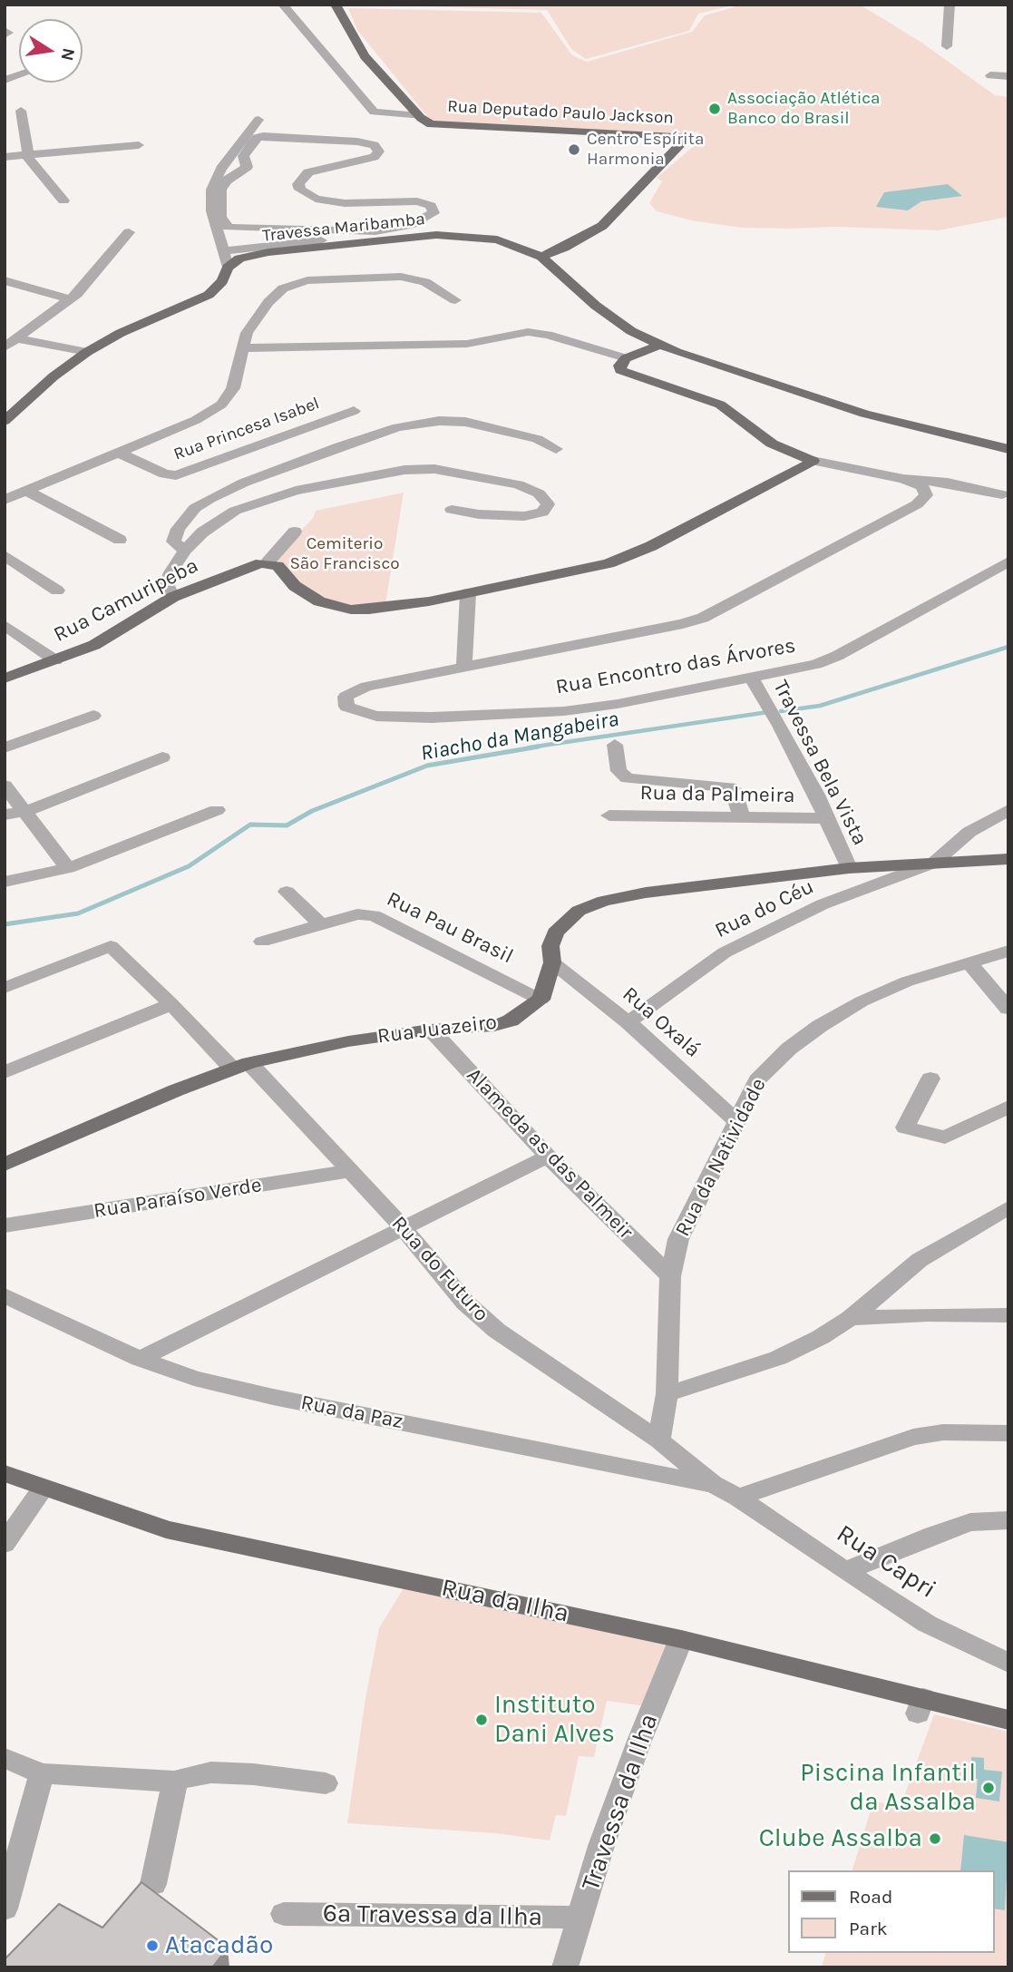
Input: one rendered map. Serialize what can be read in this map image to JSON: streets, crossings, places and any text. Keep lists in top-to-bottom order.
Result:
{
  "streets": {
    "main road": [
      "Rua Deputado Paulo Jackson",
      "Travessa Maribamba",
      "Rua Camuripeba",
      "Rua Juazeiro",
      "Rua da Ilha"
    ],
    "street": [
      "Rua Princesa Isabel",
      "Rua Encontro das Árvores",
      "Travessa Bela Vista",
      "Rua da Palmeira",
      "Rua do Céu",
      "Rua Pau Brasil",
      "Rua Oxalá",
      "Alameda as das Palmeir",
      "Rua da Natividade",
      "Rua Paraíso Verde",
      "Rua do Futuro",
      "Rua da Paz",
      "Rua Capri",
      "Travessa da Ilha",
      "6ª Travessa da Ilha"
    ]
  },
  "crossings": [
    ["Rua Deputado Paulo Jackson", "Travessa Maribamba"],
    ["Rua Encontro das Árvores", "Travessa Bela Vista"],
    ["Travessa Bela Vista", "Rua da Palmeira"],
    ["Rua do Céu", "Rua Oxalá"],
    ["Rua Pau Brasil", "Rua Juazeiro"],
    ["Rua Oxalá", "Rua da Natividade"],
    ["Rua Juazeiro", "Alameda as das Palmeir"],
    ["Rua Juazeiro", "Rua do Futuro"],
    ["Alameda as das Palmeir", "Rua da Natividade"],
    ["Rua da Natividade", "Rua do Futuro"],
    ["Rua da Natividade", "Rua Capri"],
    ["Rua Paraíso Verde", "Rua do Futuro"],
    ["Rua do Futuro", "Rua Capri"],
    ["Rua da Paz", "Rua Capri"],
    ["Rua da Ilha", "Travessa da Ilha"],
    ["Travessa da Ilha", "6ª Travessa da Ilha"]
  ],
  "water": ["Riacho da Mangabeira"],
  "parks": ["Cemiterio São Francisco"],
  "places": [
    "Associação Atlética Banco do Brasil",
    "Centro Espírita Harmonia",
    "Instituto Dani Alves",
    "Piscina Infantil da Assalba",
    "Clube Assalba",
    "Atacadão"
  ],
  "legend": ["Road", "Park"],
  "north": "right"
}
